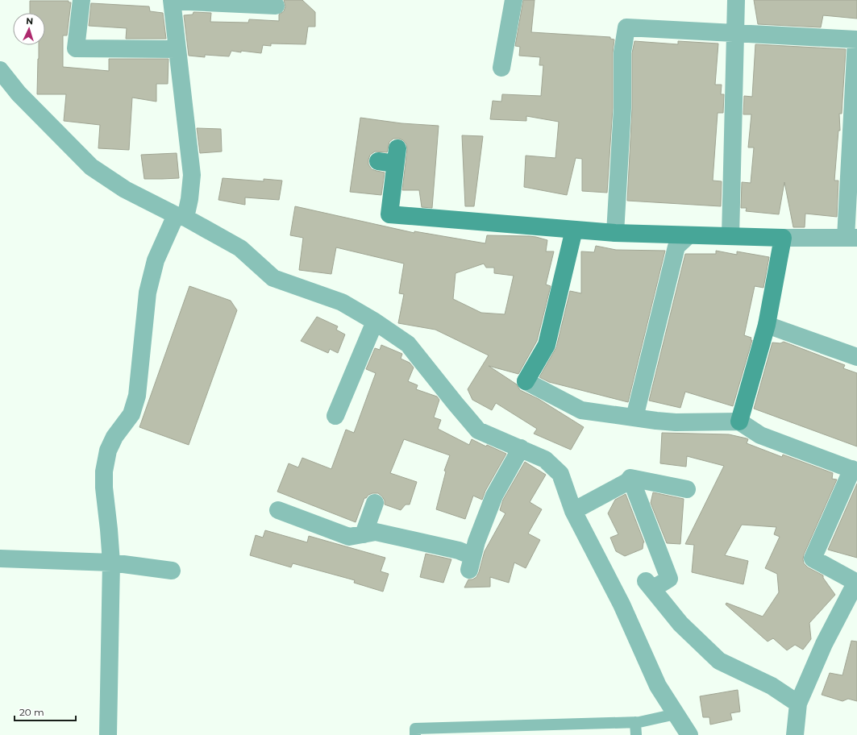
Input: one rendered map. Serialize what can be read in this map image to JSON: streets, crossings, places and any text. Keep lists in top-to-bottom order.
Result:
{
  "scale_bar": "20 m",
  "north": "top"
}
